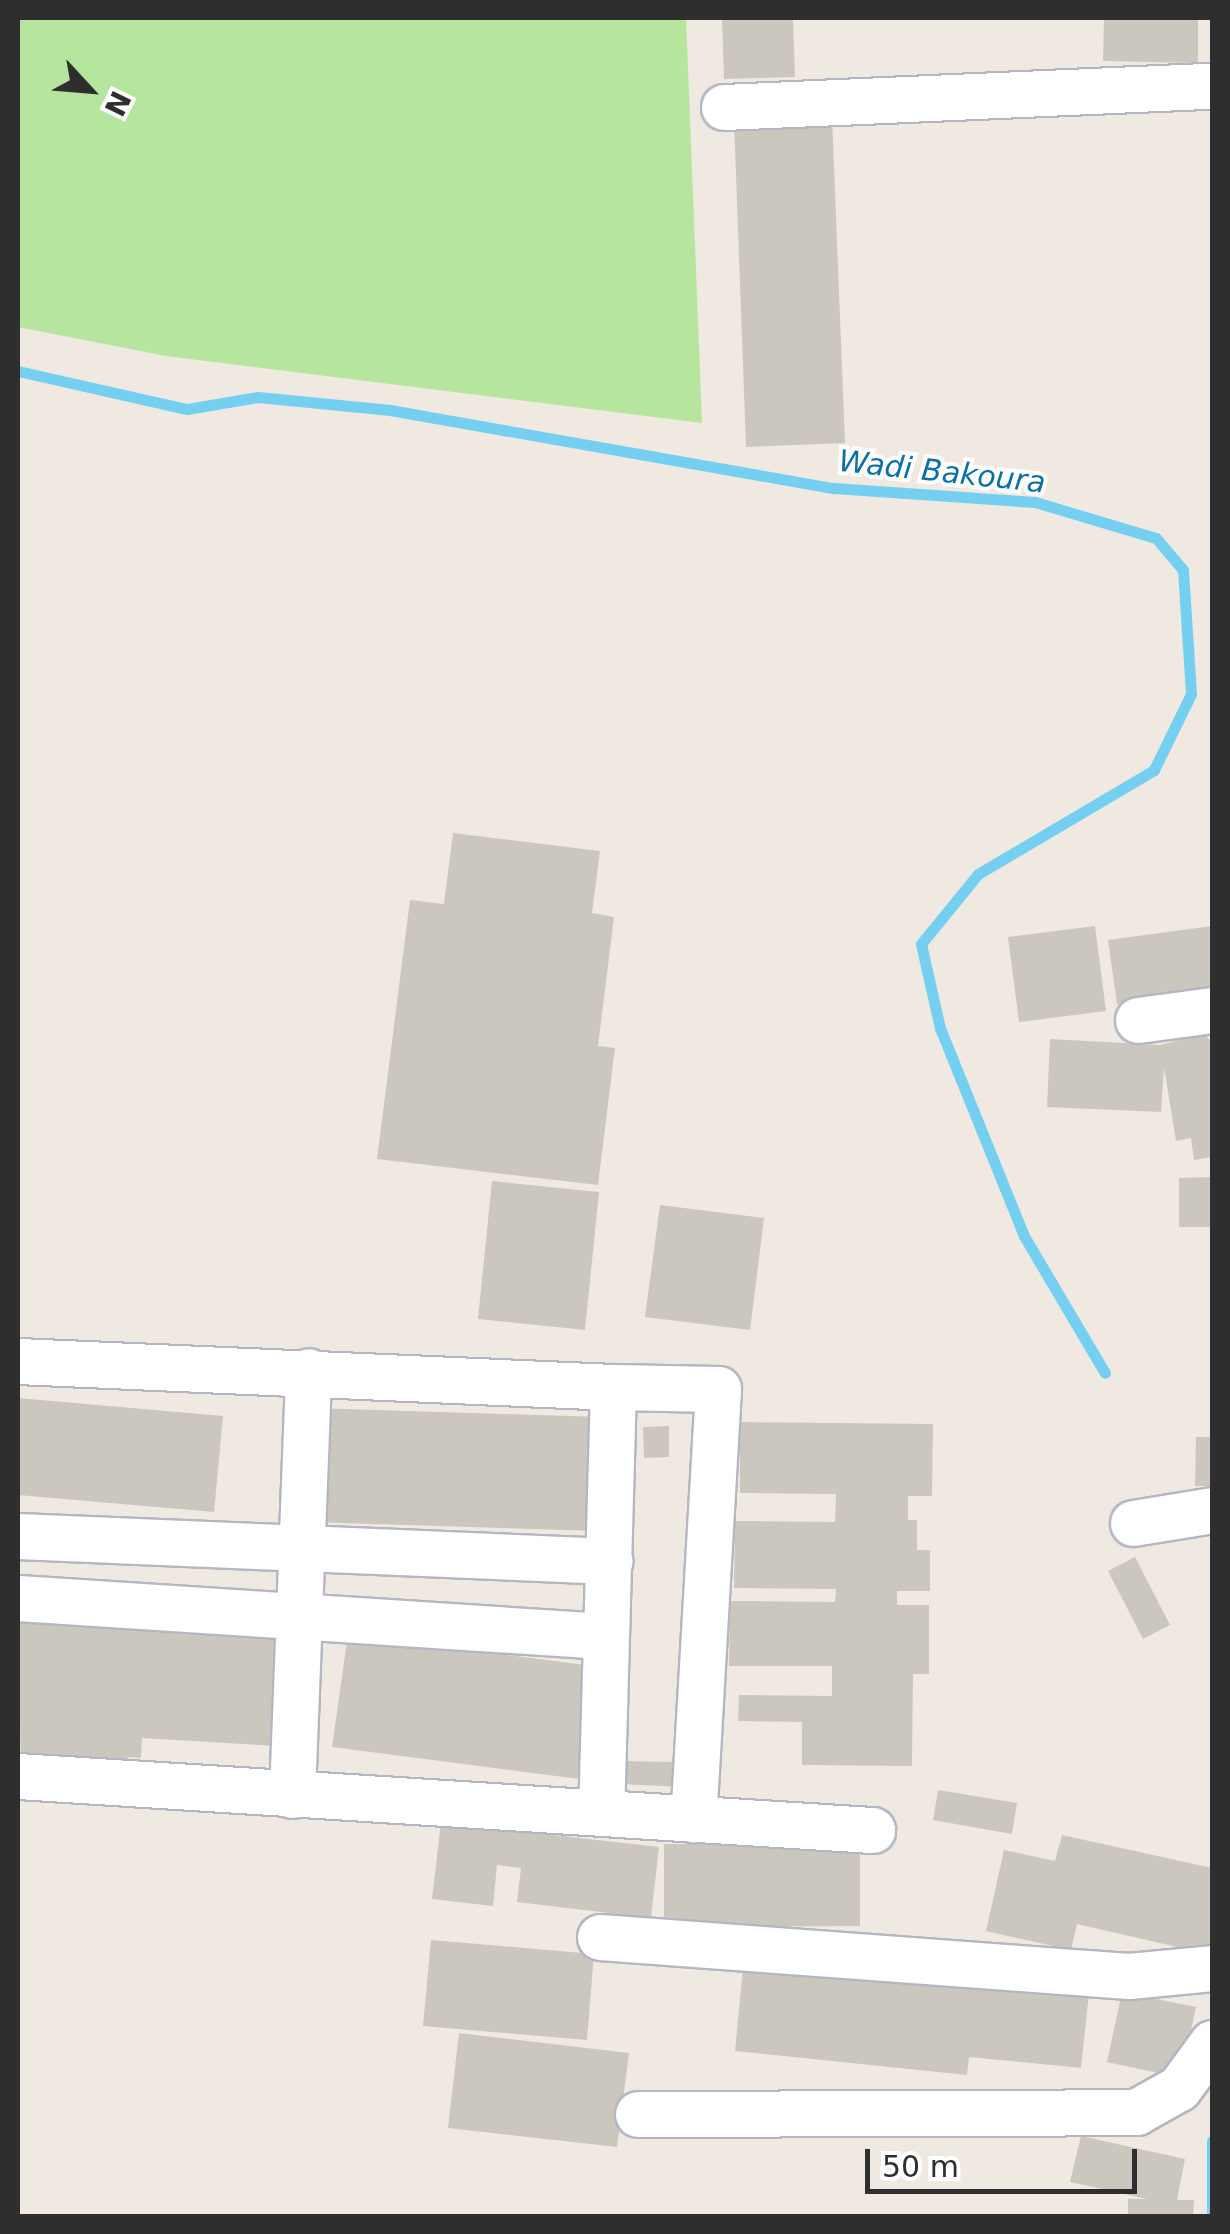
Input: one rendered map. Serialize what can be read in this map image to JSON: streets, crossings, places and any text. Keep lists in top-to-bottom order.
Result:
{
  "water": ["Wadi Bakoura"],
  "scale_bar": "50 m",
  "north": "bottom right"
}
